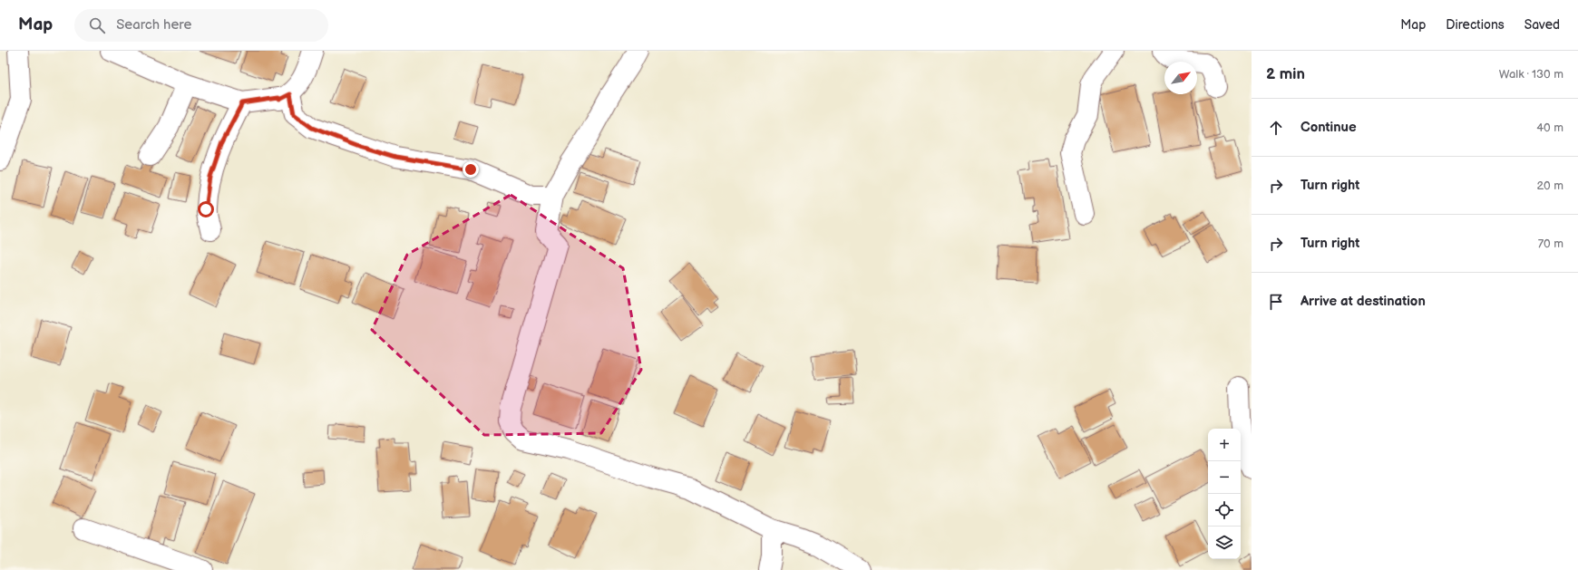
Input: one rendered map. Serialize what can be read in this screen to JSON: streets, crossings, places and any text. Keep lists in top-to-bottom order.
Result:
{
  "north": "top right",
  "page": {
    "header": "Map",
    "search": "Search here",
    "nav": ["Map", "Directions", "Saved"],
    "heading": ["2 min", "Walk · 130 m"],
    "list": [
      ["Continue", "40 m"],
      ["Turn right", "20 m"],
      ["Turn right", "70 m"],
      "Arrive at destination"
    ],
    "map_buttons": ["+", "−"]
  }
}
